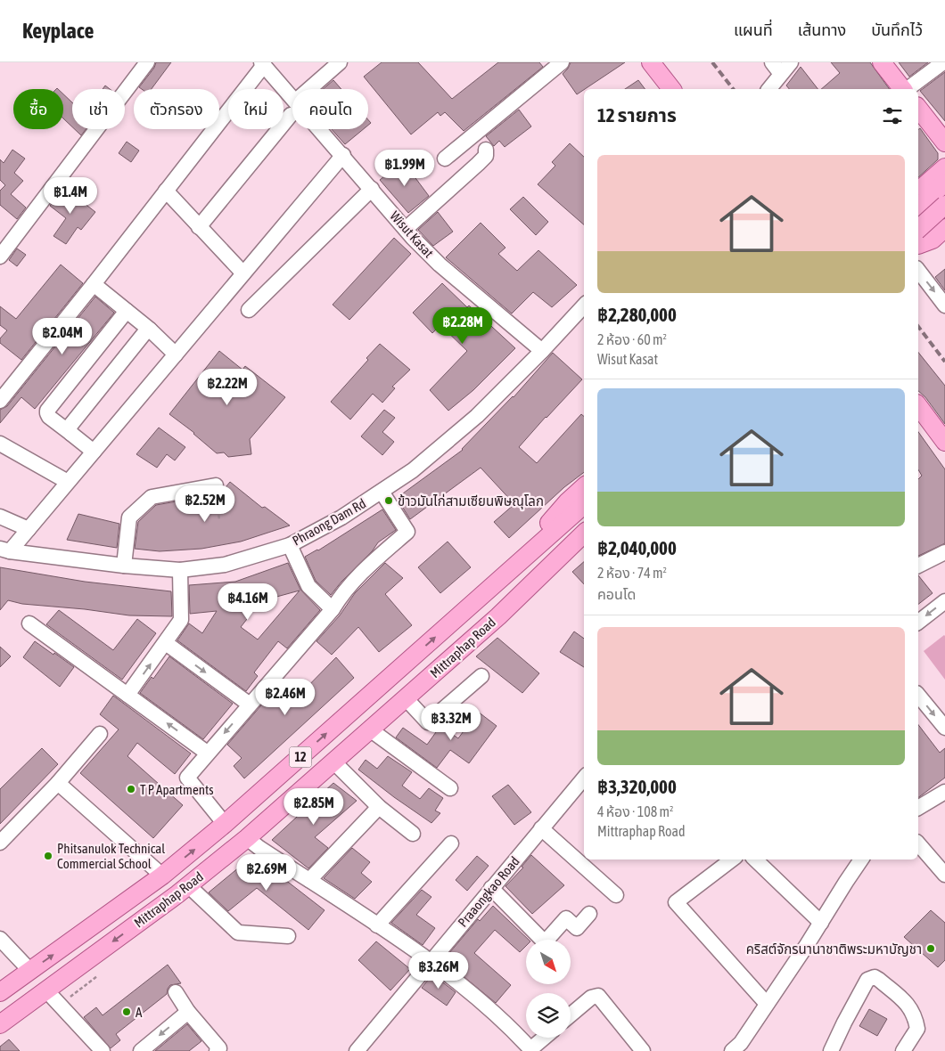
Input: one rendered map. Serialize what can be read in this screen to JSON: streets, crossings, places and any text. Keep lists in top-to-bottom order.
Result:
{
  "streets": {
    "main road": ["Mittraphap Road", "12"],
    "street": ["Wisut Kasat", "Phraong Dam Rd", "Praaongkao Road"]
  },
  "crossings": [
    ["Wisut Kasat", "Phraong Dam Rd"]
  ],
  "places": [
    "ข้าวมันไก่สามเซียนพิษณุโลก",
    "T P Apartments",
    "Phitsanulok Technical Commercial School",
    "คริสต์จักรนานาชาติพระมหาบัญชา",
    "A"
  ],
  "north": "bottom right",
  "page": {
    "header": "Keyplace",
    "nav": ["แผนที่", "เส้นทาง", "บันทึกไว้"],
    "chip": [
      "ซื้อ",
      "เช่า",
      "ตัวกรอง",
      "ใหม่",
      "คอนโด"
    ],
    "heading": "12 รายการ",
    "list": [
      {
        "name": "฿2,280,000",
        "note": "2 ห้อง · 60 m² · Wisut Kasat"
      },
      {
        "name": "฿2,040,000",
        "note": "2 ห้อง · 74 m² · คอนโด"
      },
      {
        "name": "฿3,320,000",
        "note": "4 ห้อง · 108 m² · Mittraphap Road"
      }
    ],
    "price": [
      "฿1.99M",
      "฿1.4M",
      "฿2.28M",
      "฿2.04M",
      "฿2.22M",
      "฿2.52M",
      "฿4.16M",
      "฿2.46M",
      "฿3.32M",
      "฿2.85M",
      "฿2.69M",
      "฿3.26M"
    ]
  }
}
